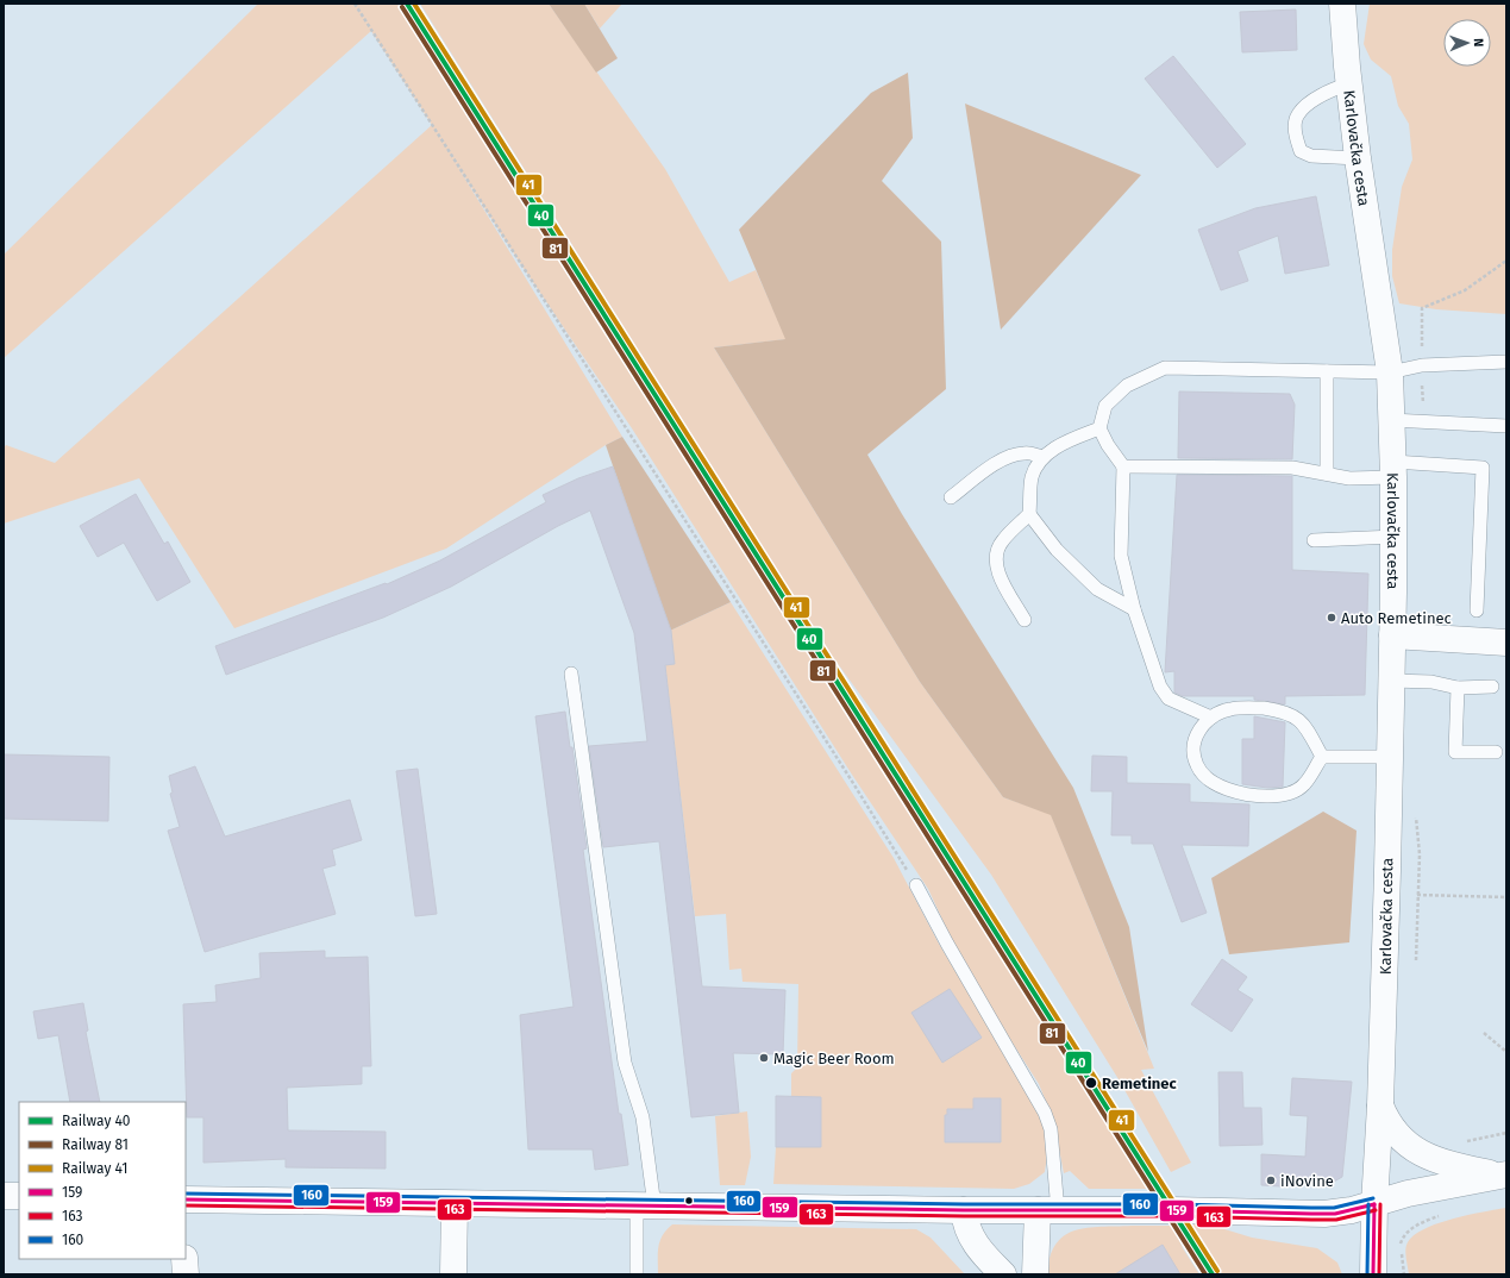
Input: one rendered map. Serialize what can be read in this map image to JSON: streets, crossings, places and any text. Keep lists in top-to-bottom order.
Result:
{
  "streets": {
    "main road": ["Karlovačka cesta"]
  },
  "places": [
    "Auto Remetinec",
    "Magic Beer Room",
    "Remetinec",
    "iNovine"
  ],
  "lines": [
    "rail line 40",
    "rail line 41",
    "rail line 81",
    "transit line 160",
    "transit line 159",
    "transit line 163"
  ],
  "legend": [
    "Railway 40",
    "Railway 81",
    "Railway 41",
    "159",
    "163",
    "160"
  ],
  "north": "right"
}
